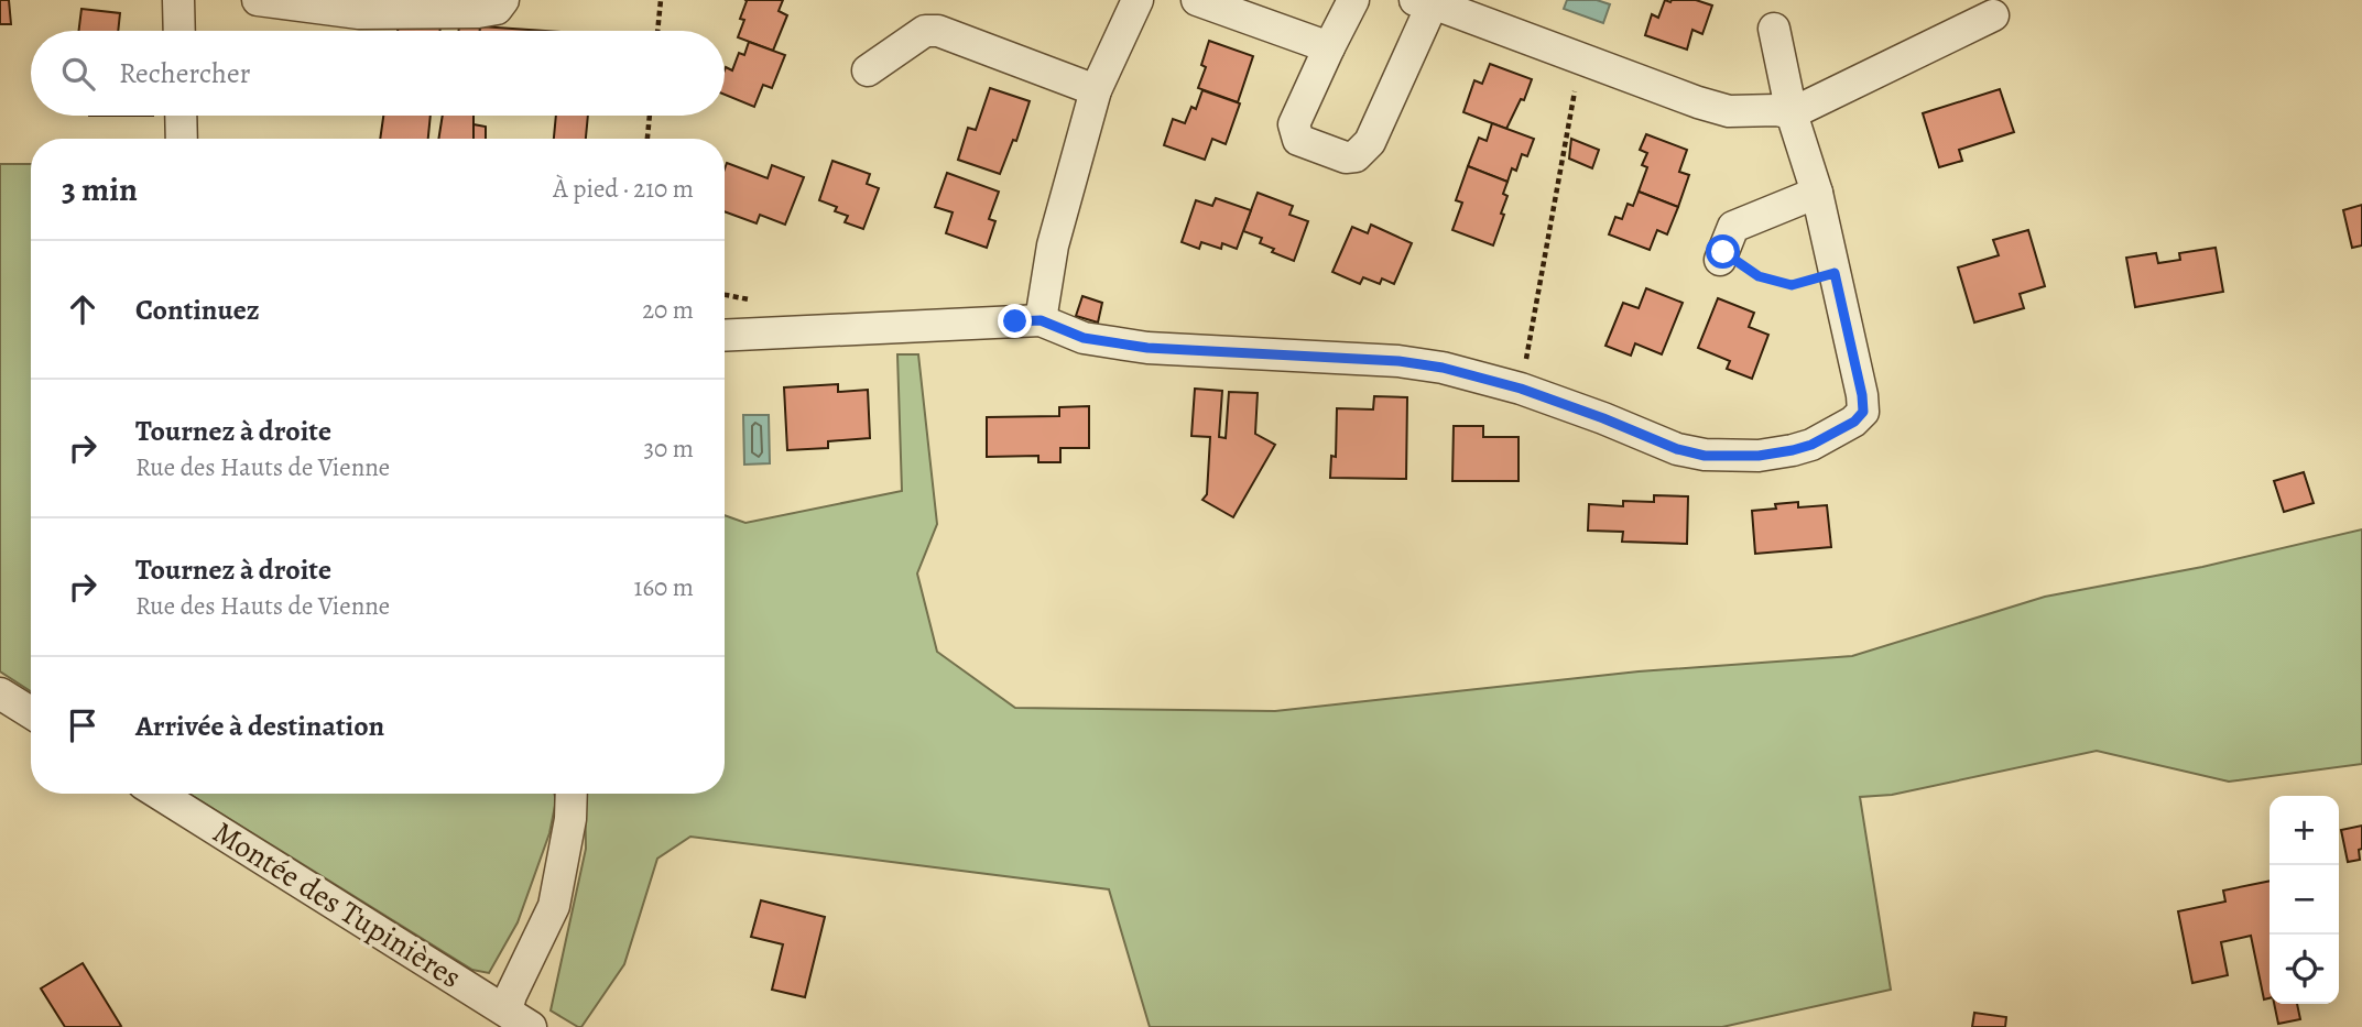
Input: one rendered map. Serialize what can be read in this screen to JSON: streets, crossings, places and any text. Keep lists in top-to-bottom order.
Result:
{
  "streets": {
    "street": ["Montée des Tupinières"]
  },
  "page": {
    "search": "Rechercher",
    "heading": ["3 min", "À pied · 210 m"],
    "list": [
      ["Continuez", "20 m"],
      ["Tournez à droite", "Rue des Hauts de Vienne", "30 m"],
      ["Tournez à droite", "Rue des Hauts de Vienne", "160 m"],
      "Arrivée à destination"
    ],
    "map_buttons": ["+", "−"]
  }
}
